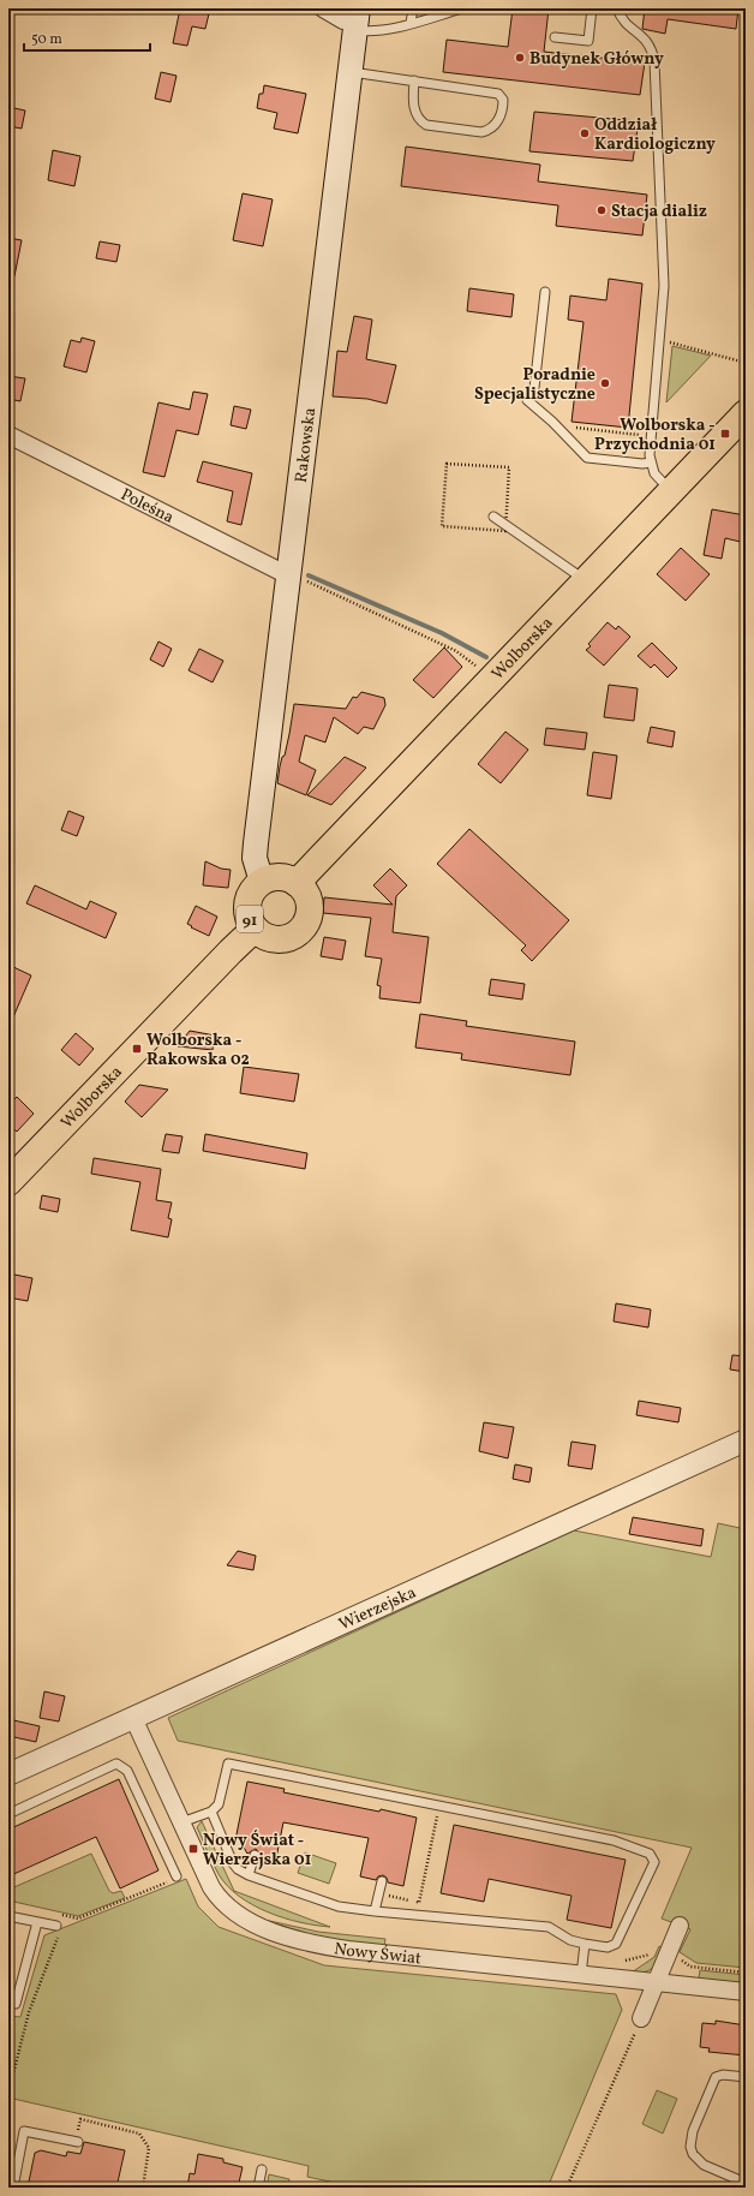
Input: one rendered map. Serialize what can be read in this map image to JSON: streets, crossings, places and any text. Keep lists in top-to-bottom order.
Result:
{
  "streets": {
    "main road": ["Rakowska", "Wolborska", "91"],
    "street": ["Poleśna", "Wierzejska", "Nowy Świat"]
  },
  "crossings": [
    ["Rakowska", "Poleśna"],
    ["Rakowska", "Wolborska"],
    ["Rakowska", "91"],
    ["Wolborska", "91"],
    ["Wierzejska", "Nowy Świat"]
  ],
  "places": {
    "other": [
      "Budynek Główny",
      "Oddział Kardiologiczny",
      "Stacja dializ",
      "Poradnie Specjalistyczne"
    ],
    "transit": ["Wolborska - Przychodnia 01", "Wolborska - Rakowska 02", "Nowy Świat - Wierzejska 01"]
  },
  "scale_bar": "50 m"
}
